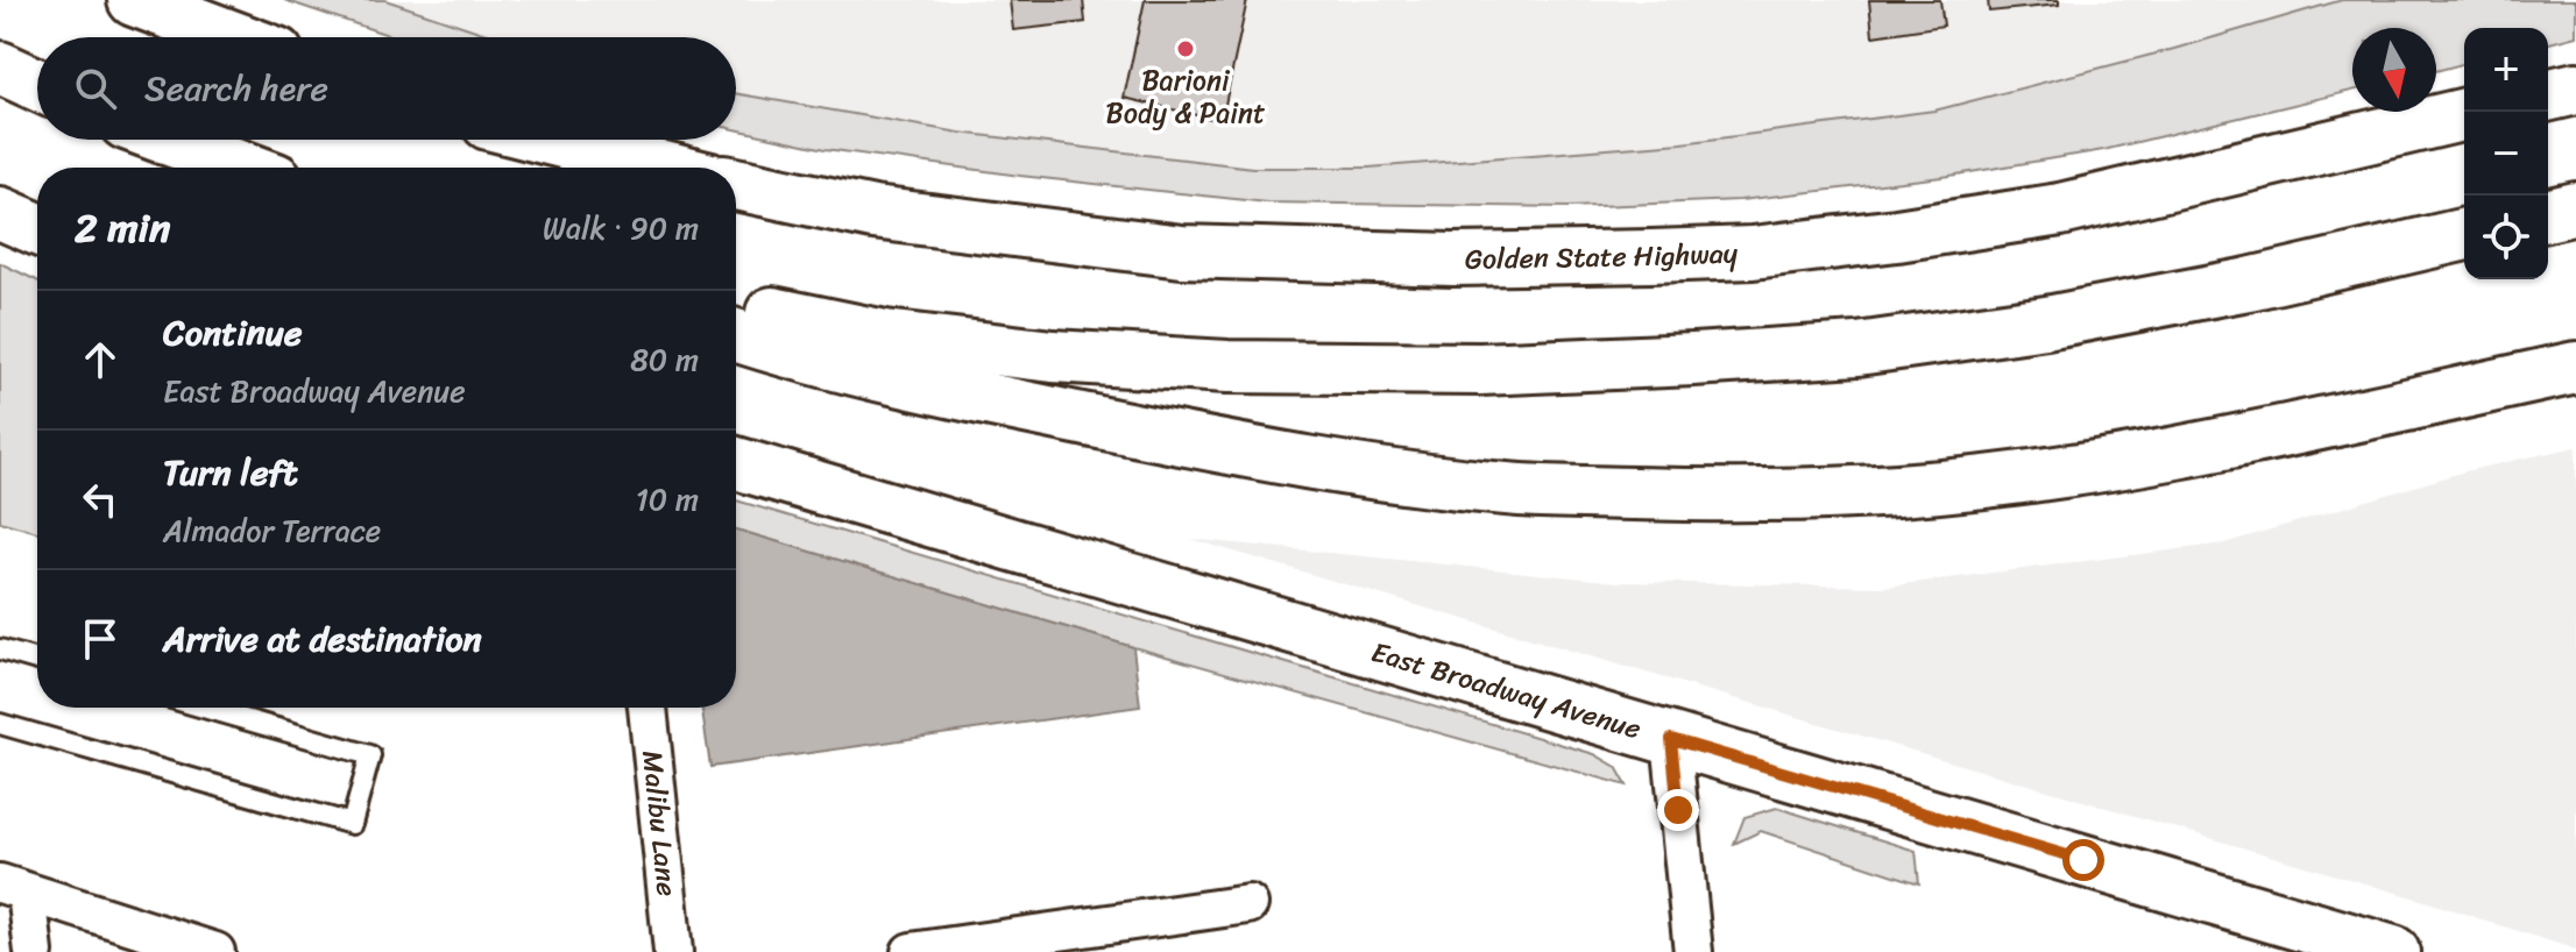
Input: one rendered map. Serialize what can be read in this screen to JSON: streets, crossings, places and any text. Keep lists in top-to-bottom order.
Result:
{
  "streets": {
    "main road": ["Golden State Highway", "East Broadway Avenue"],
    "street": ["Malibu Lane"]
  },
  "places": ["Barioni Body & Paint"],
  "north": "bottom",
  "page": {
    "map_buttons": ["+", "−"],
    "search": "Search here",
    "heading": ["2 min", "Walk · 90 m"],
    "list": [
      ["Continue", "East Broadway Avenue", "80 m"],
      ["Turn left", "Almador Terrace", "10 m"],
      "Arrive at destination"
    ]
  }
}
